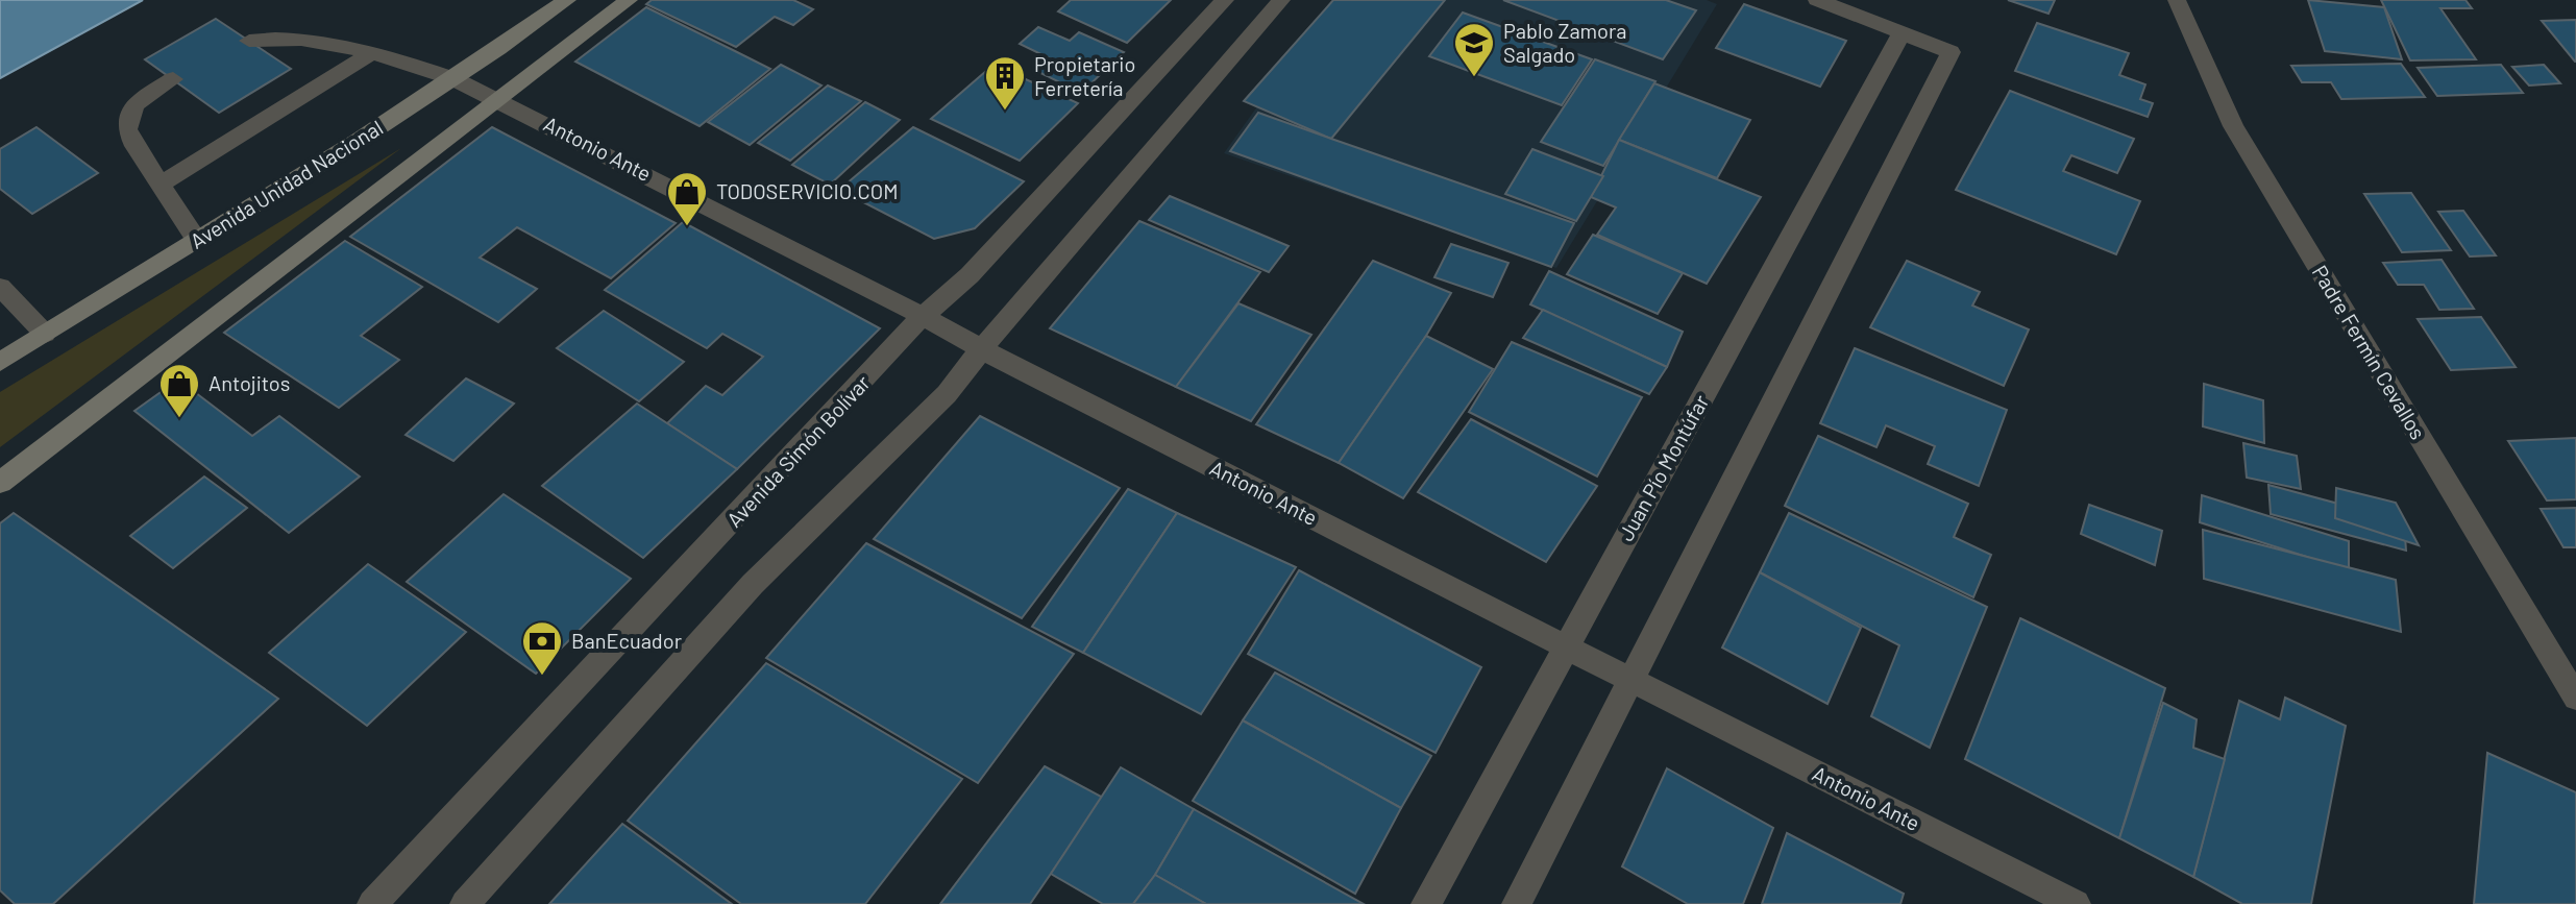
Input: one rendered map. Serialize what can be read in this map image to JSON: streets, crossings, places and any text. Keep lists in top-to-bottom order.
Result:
{
  "streets": {
    "main road": ["Avenida Unidad Nacional"],
    "street": [
      "Antonio Ante",
      "Padre Fermín Cevallos",
      "Avenida Simón Bolívar",
      "Juan Pío Montúfar"
    ]
  },
  "crossings": [
    ["Antonio Ante", "Avenida Unidad Nacional"],
    ["Antonio Ante", "Avenida Simón Bolívar"],
    ["Antonio Ante", "Juan Pío Montúfar"]
  ],
  "places": {
    "school or university": ["Pablo Zamora Salgado"],
    "building": ["Propietario Ferretería"],
    "shop": ["TODOSERVICIO.COM", "Antojitos"],
    "bank": ["BanEcuador"]
  }
}
